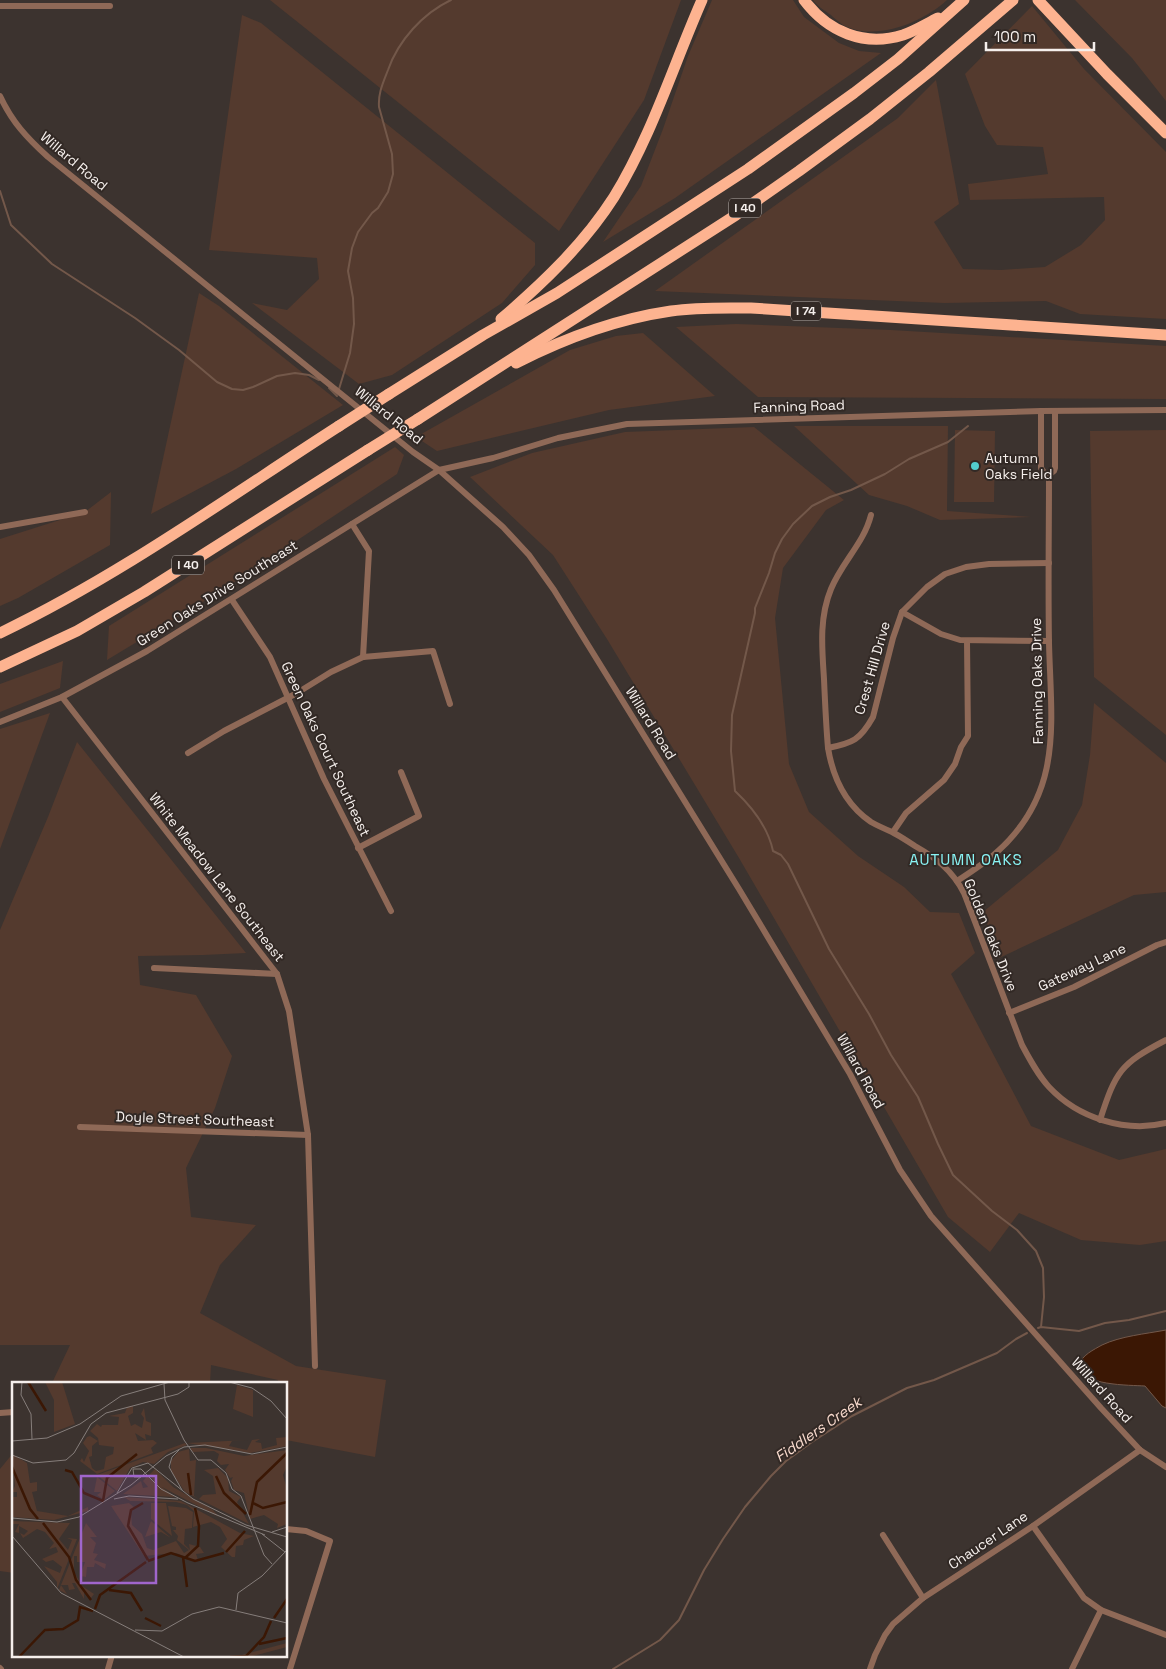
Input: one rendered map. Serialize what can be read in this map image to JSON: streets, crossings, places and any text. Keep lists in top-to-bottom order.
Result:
{
  "streets": {
    "highway": ["I 40", "I 74"],
    "street": [
      "Willard Road",
      "Fanning Road",
      "Green Oaks Drive Southeast",
      "Crest Hill Drive",
      "Fanning Oaks Drive",
      "Green Oaks Court Southeast",
      "White Meadow Lane Southeast",
      "Golden Oaks Drive",
      "Gateway Lane",
      "Doyle Street Southeast",
      "Chaucer Lane"
    ]
  },
  "crossings": [
    ["Willard Road", "Fanning Road"],
    ["Willard Road", "Green Oaks Drive Southeast"],
    ["Willard Road", "Chaucer Lane"],
    ["I 40", "I 74"],
    ["Fanning Road", "Green Oaks Drive Southeast"],
    ["Fanning Road", "Fanning Oaks Drive"],
    ["Green Oaks Drive Southeast", "Green Oaks Court Southeast"],
    ["Green Oaks Drive Southeast", "White Meadow Lane Southeast"],
    ["Crest Hill Drive", "Fanning Oaks Drive"],
    ["Crest Hill Drive", "Golden Oaks Drive"],
    ["Fanning Oaks Drive", "Golden Oaks Drive"],
    ["White Meadow Lane Southeast", "Doyle Street Southeast"],
    ["Golden Oaks Drive", "Gateway Lane"]
  ],
  "districts": ["AUTUMN OAKS"],
  "water": ["Fiddlers Creek"],
  "places": ["Autumn Oaks Field"],
  "scale_bar": "100 m"
}
